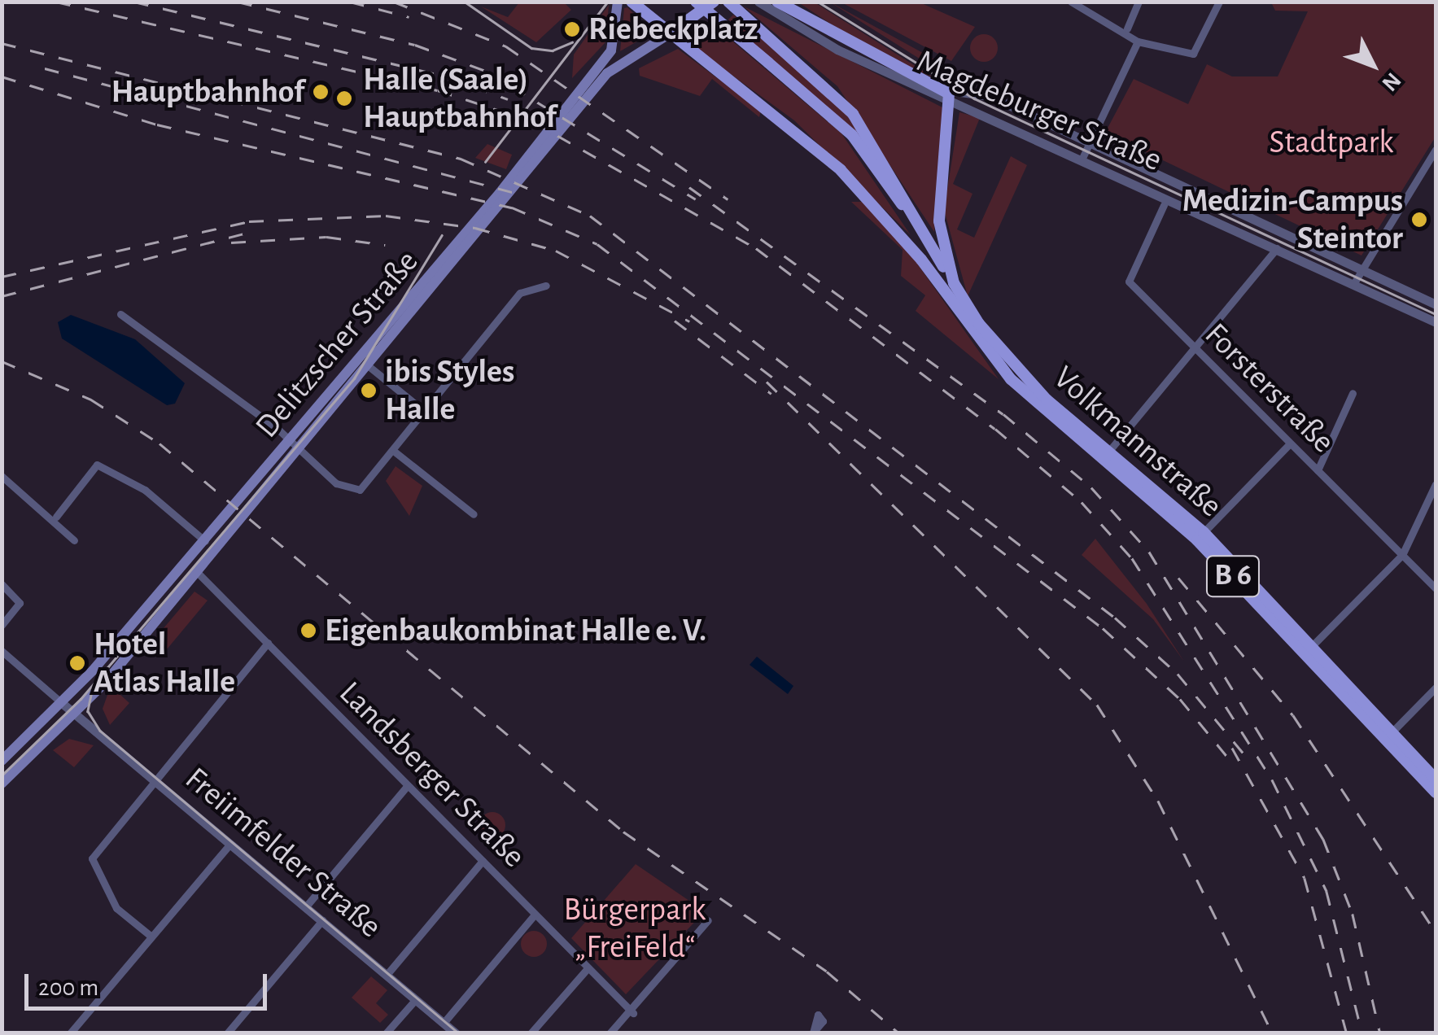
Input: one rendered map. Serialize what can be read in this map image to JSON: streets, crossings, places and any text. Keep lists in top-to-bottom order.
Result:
{
  "streets": {
    "main road": [
      "Magdeburger Straße",
      "Delitzscher Straße",
      "Volkmannstraße",
      "B 6"
    ],
    "street": ["Forsterstraße", "Landsberger Straße", "Freiimfelder Straße"]
  },
  "crossings": [
    ["Magdeburger Straße", "Volkmannstraße"],
    ["Delitzscher Straße", "Landsberger Straße"],
    ["Delitzscher Straße", "Freiimfelder Straße"],
    ["Volkmannstraße", "B 6"]
  ],
  "parks": ["Stadtpark", "Bürgerpark „FreiFeld“"],
  "places": [
    "Riebeckplatz",
    "Hauptbahnhof",
    "Halle (Saale) Hauptbahnhof",
    "Medizin-Campus Steintor",
    "ibis Styles Halle",
    "Eigenbaukombinat Halle e. V.",
    "Hotel Atlas Halle"
  ],
  "scale_bar": "200 m",
  "north": "bottom right"
}
